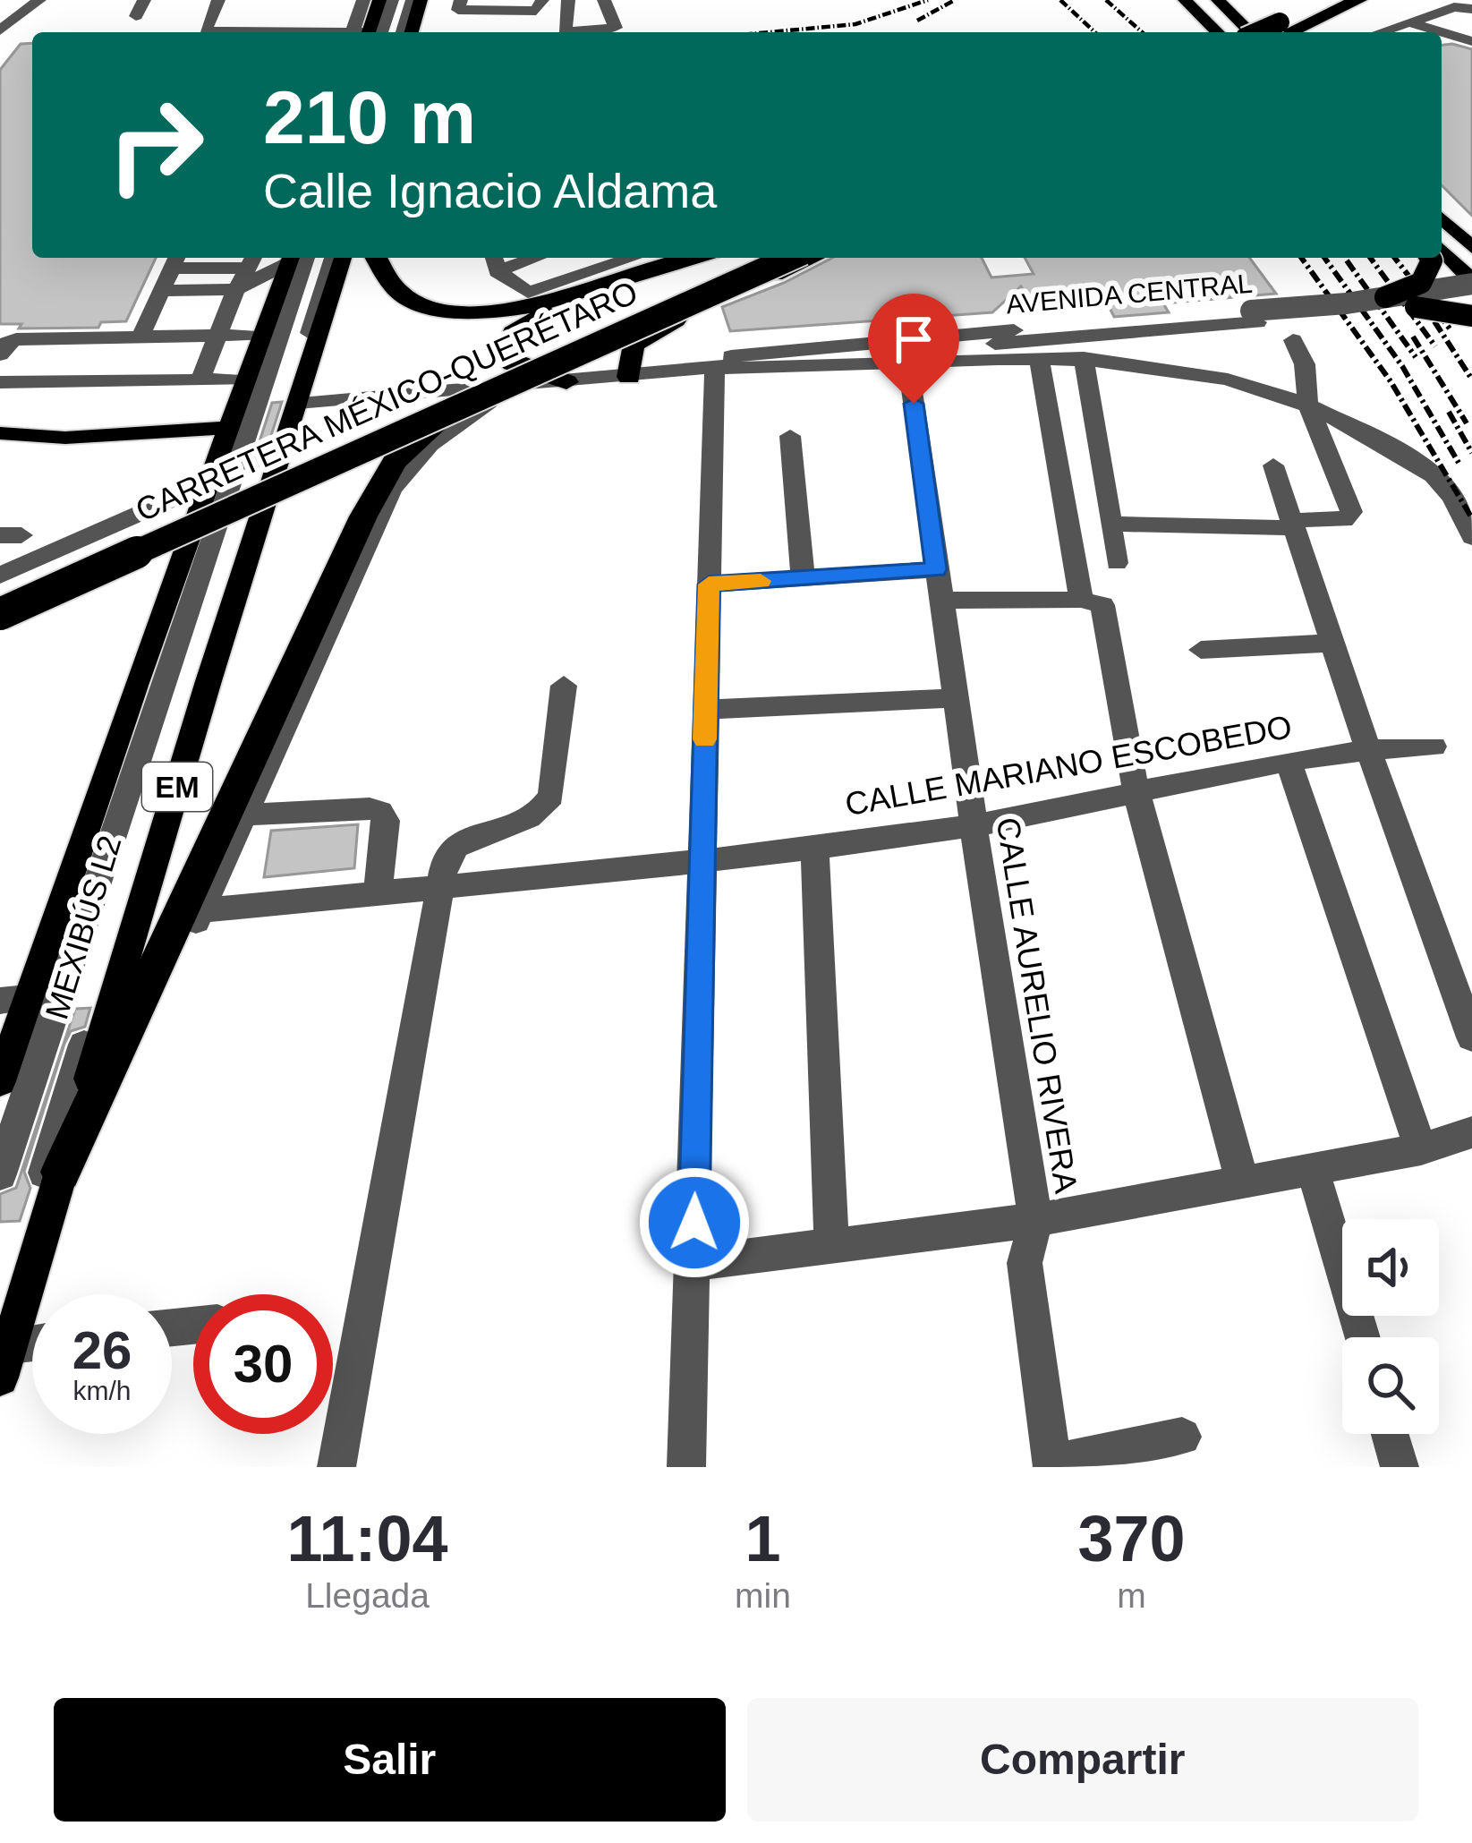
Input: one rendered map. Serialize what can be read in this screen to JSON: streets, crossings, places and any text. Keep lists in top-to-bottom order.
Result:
{
  "streets": {
    "highway": ["CARRETERA MÉXICO-QUERÉTARO"],
    "main road": ["EM"],
    "street": [
      "AVENIDA CENTRAL",
      "CALLE MARIANO ESCOBEDO",
      "MEXIBÚS L2",
      "CALLE AURELIO RIVERA"
    ]
  },
  "crossings": [
    ["AVENIDA CENTRAL", "EM"],
    ["CALLE MARIANO ESCOBEDO", "CALLE AURELIO RIVERA"],
    ["EM", "MEXIBÚS L2"]
  ],
  "page": {
    "turn": ["210 m", "Calle Ignacio Aldama"],
    "speed": "26 km/h",
    "limit": "30",
    "eta": [
      "11:04",
      "Llegada",
      "1",
      "min",
      "370",
      "m"
    ],
    "buttons": ["Salir", "Compartir"]
  }
}
